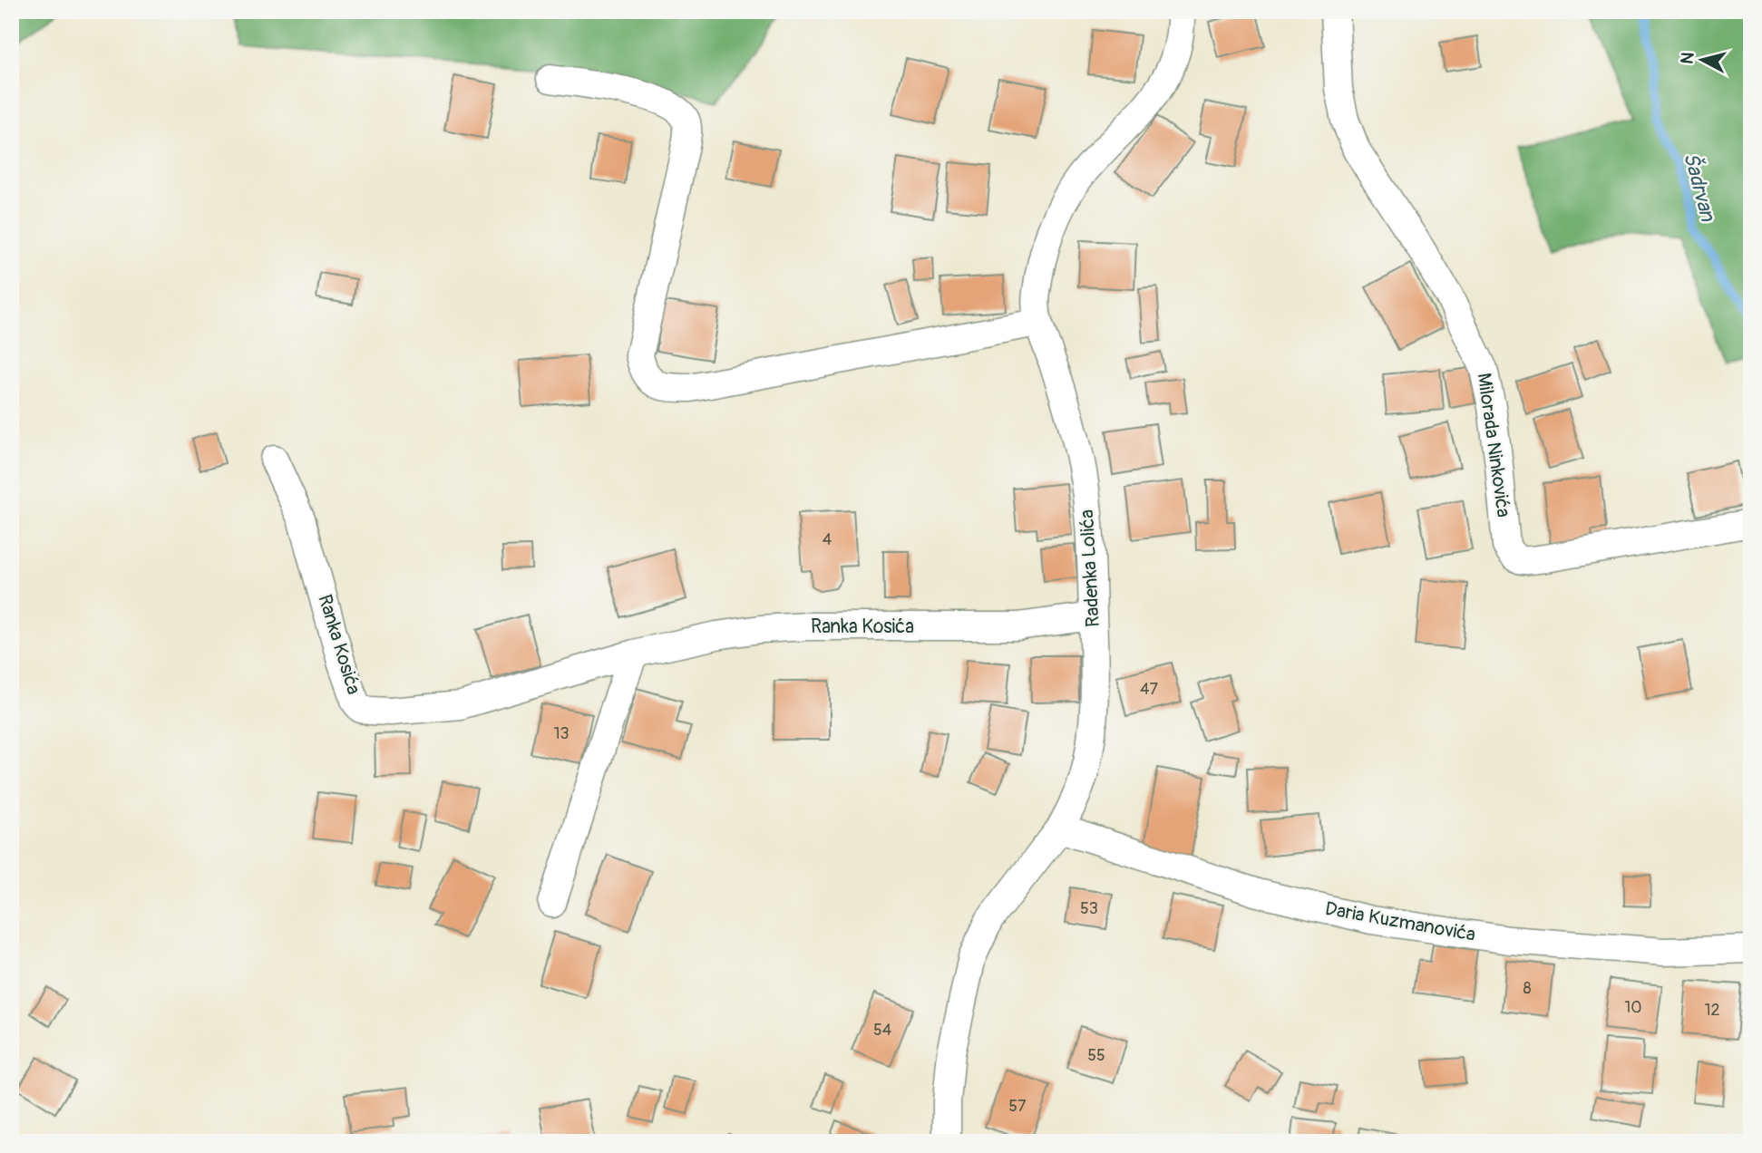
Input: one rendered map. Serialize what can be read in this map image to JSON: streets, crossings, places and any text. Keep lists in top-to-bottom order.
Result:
{
  "streets": {
    "street": [
      "Milorada Ninkovića",
      "Radenka Lolića",
      "Ranka Kosića",
      "Daria Kuzmanovića"
    ]
  },
  "crossings": [
    ["Radenka Lolića", "Ranka Kosića"],
    ["Radenka Lolića", "Daria Kuzmanovića"]
  ],
  "water": ["Šadrvan"],
  "house_numbers": [
    "4",
    "47",
    "13",
    "53",
    "8",
    "10",
    "12",
    "54",
    "55",
    "57"
  ],
  "north": "left"
}
